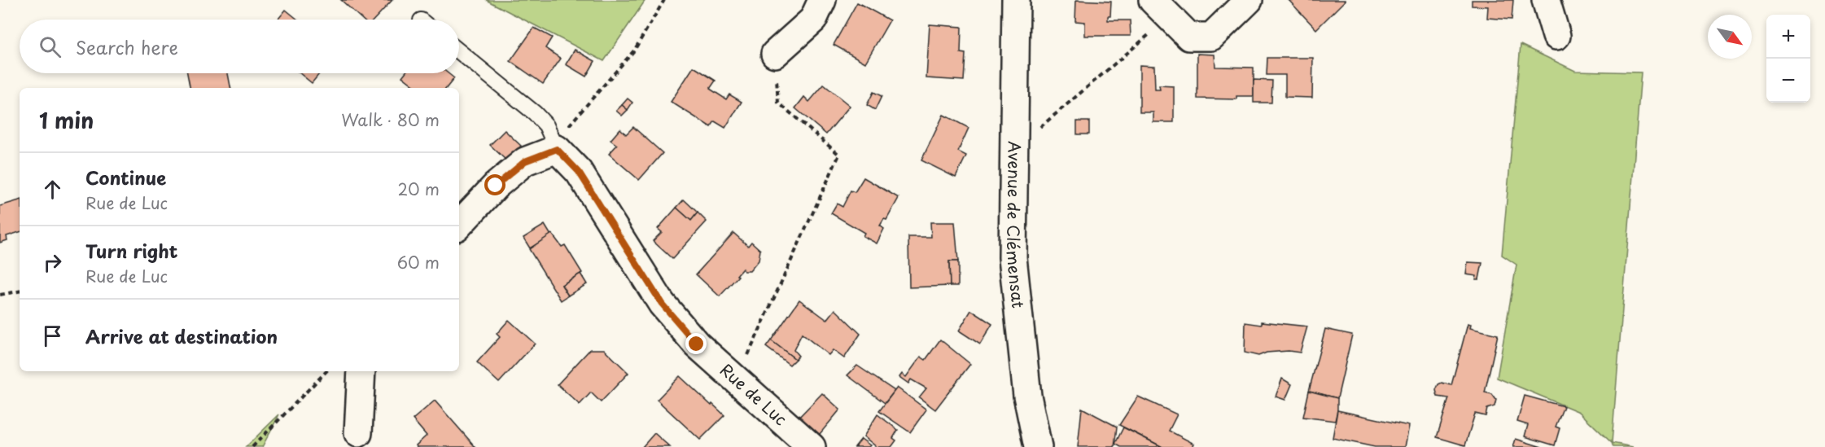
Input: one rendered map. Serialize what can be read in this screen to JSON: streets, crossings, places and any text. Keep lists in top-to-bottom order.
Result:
{
  "streets": {
    "street": ["Avenue de Clémensat", "Rue de Luc"]
  },
  "north": "bottom right",
  "page": {
    "map_buttons": ["+", "−"],
    "search": "Search here",
    "heading": ["1 min", "Walk · 80 m"],
    "list": [
      ["Continue", "Rue de Luc", "20 m"],
      ["Turn right", "Rue de Luc", "60 m"],
      "Arrive at destination"
    ]
  }
}
